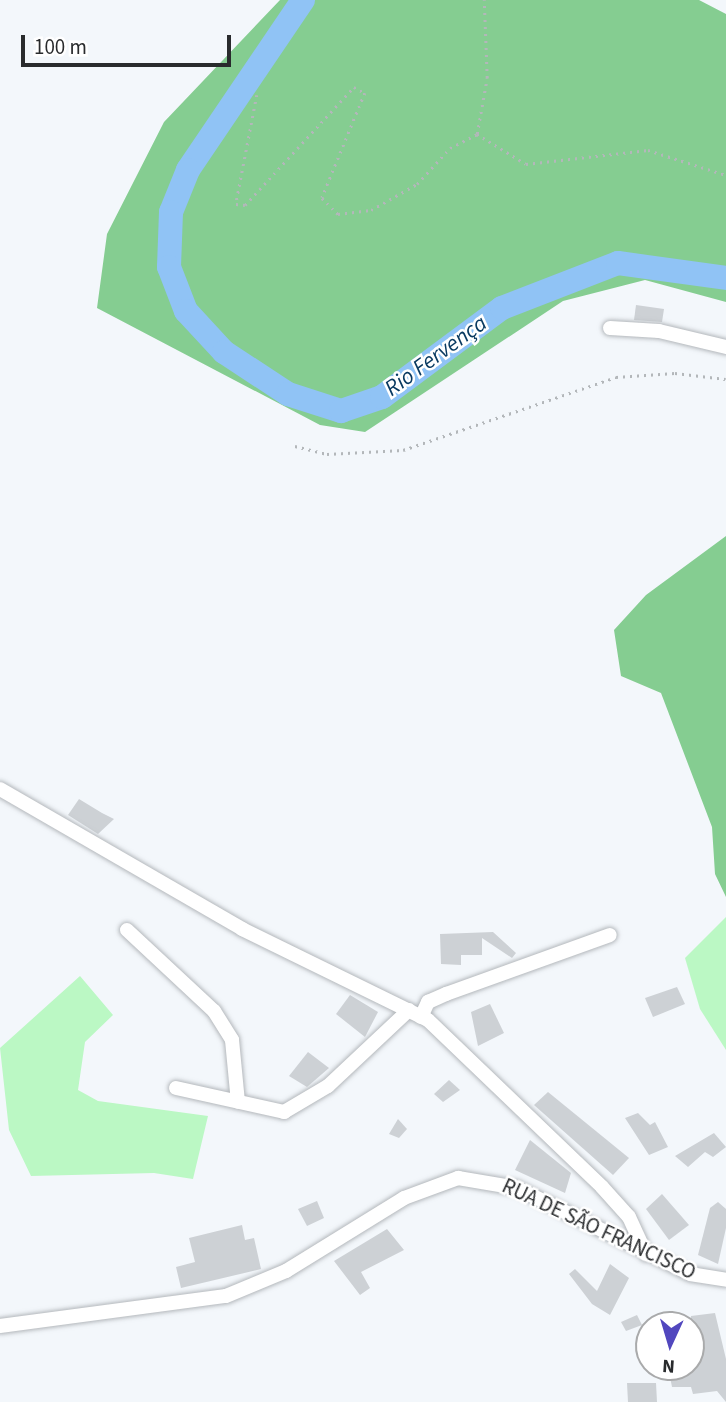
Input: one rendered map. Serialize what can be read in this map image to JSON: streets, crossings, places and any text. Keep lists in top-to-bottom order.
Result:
{
  "streets": {
    "street": ["RUA DE SÃO FRANCISCO"]
  },
  "water": ["Rio Fervença"],
  "scale_bar": "100 m",
  "north": "bottom"
}
